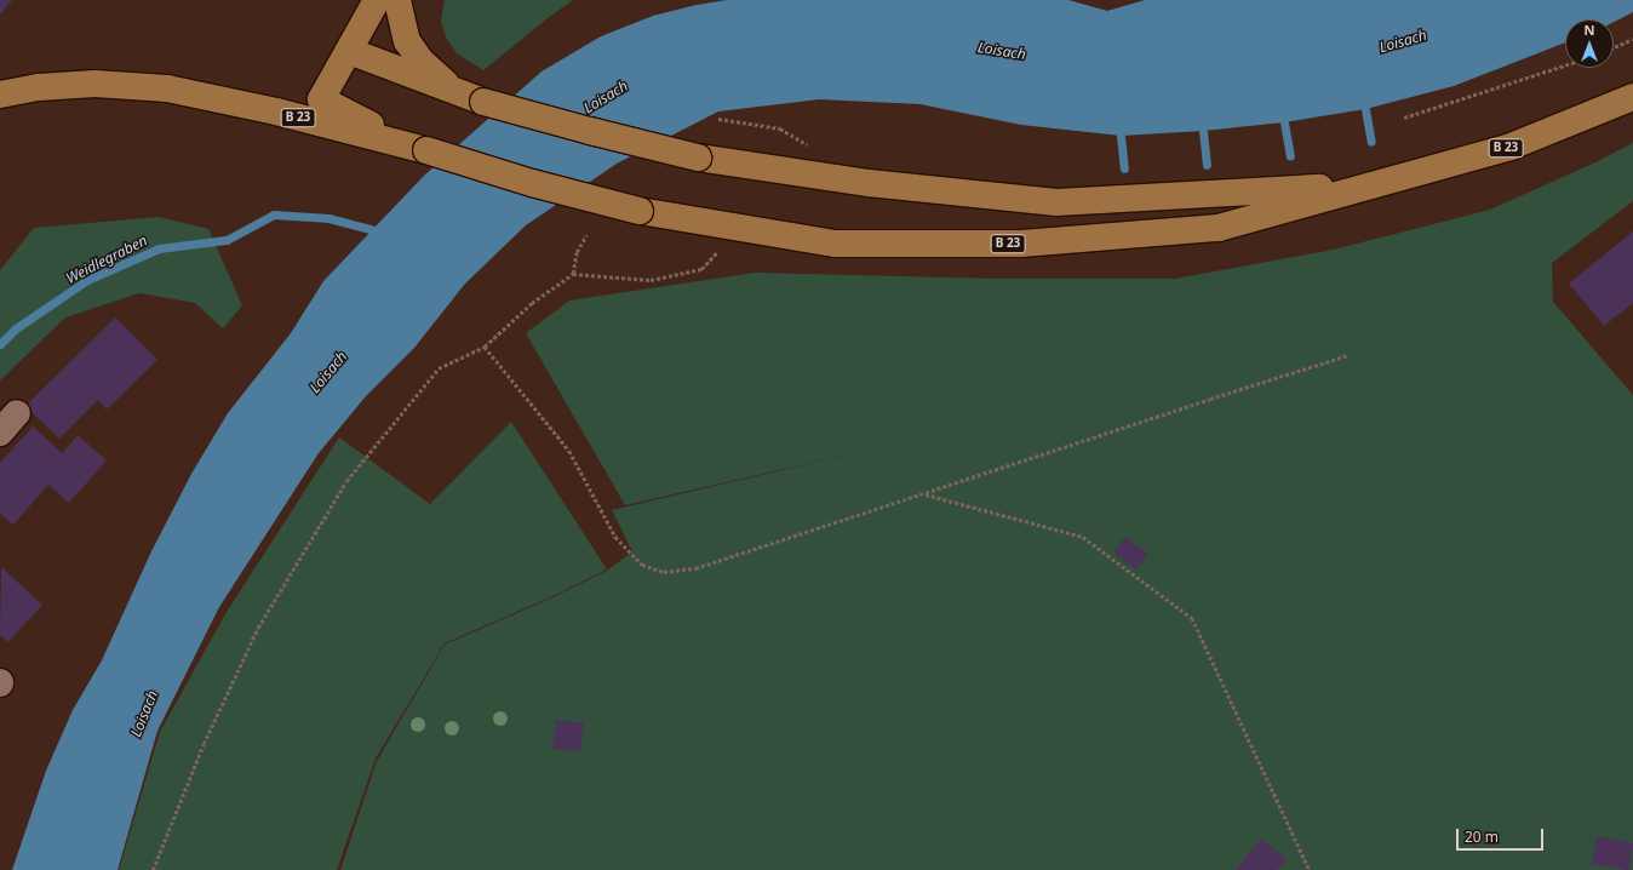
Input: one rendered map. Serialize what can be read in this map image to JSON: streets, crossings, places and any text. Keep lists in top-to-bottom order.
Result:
{
  "streets": {
    "main road": ["B 23"]
  },
  "water": ["Loisach", "Weidlegraben"],
  "scale_bar": "20 m",
  "north": "top"
}
